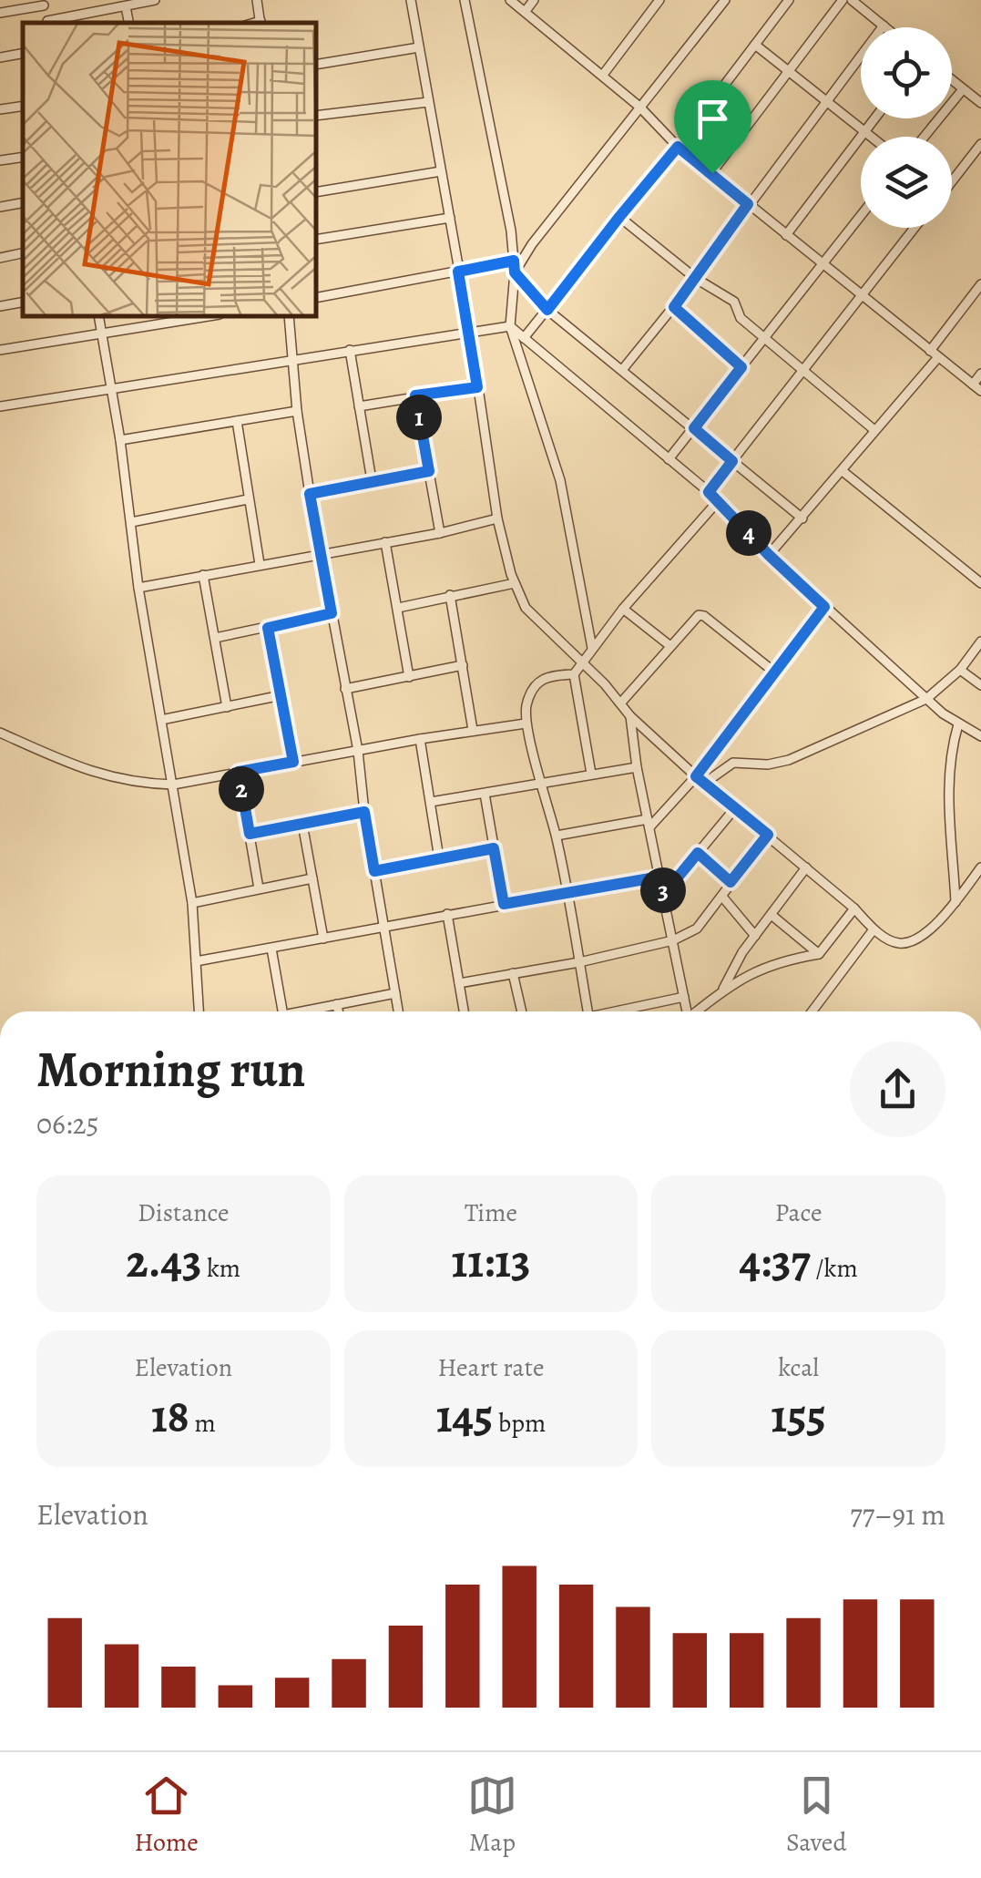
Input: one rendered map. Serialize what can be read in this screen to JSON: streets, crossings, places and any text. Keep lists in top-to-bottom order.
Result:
{
  "page": {
    "pins": [
      "1",
      "4",
      "2",
      "3"
    ],
    "heading": ["Morning run", "06:25"],
    "stats": [
      ["Distance", "2.43 km"],
      ["Time", "11:13"],
      ["Pace", "4:37 /km"],
      ["Elevation", "18 m"],
      ["Heart rate", "145 bpm"],
      ["kcal", "155"]
    ],
    "chart": ["Elevation", "77–91 m"],
    "tabs": ["Home", "Map", "Saved"]
  }
}
